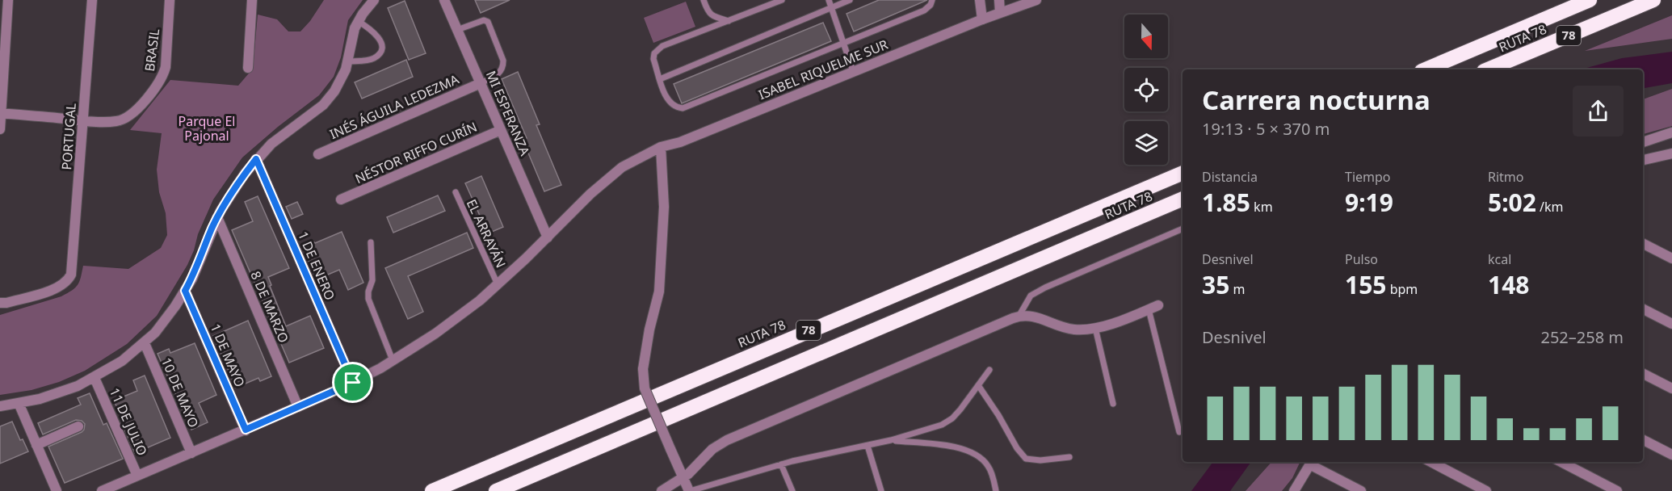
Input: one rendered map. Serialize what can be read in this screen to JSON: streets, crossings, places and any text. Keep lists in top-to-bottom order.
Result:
{
  "streets": {
    "highway": ["78", "RUTA 78"],
    "street": [
      "BRASIL",
      "ISABEL RIQUELME SUR",
      "INÉS ÁGUILA LEDEZMA",
      "MI ESPERANZA",
      "PORTUGAL",
      "NÉSTOR RIFFO CURÍN",
      "1 DE ENERO",
      "8 DE MARZO",
      "1 DE MAYO",
      "10 DE MAYO",
      "11 DE JULIO"
    ],
    "lane": ["EL ARRAYÁN"]
  },
  "crossings": [
    ["BRASIL", "PORTUGAL"],
    ["ISABEL RIQUELME SUR", "MI ESPERANZA"],
    ["ISABEL RIQUELME SUR", "EL ARRAYÁN"],
    ["ISABEL RIQUELME SUR", "1 DE ENERO"],
    ["ISABEL RIQUELME SUR", "8 DE MARZO"],
    ["ISABEL RIQUELME SUR", "1 DE MAYO"],
    ["ISABEL RIQUELME SUR", "10 DE MAYO"],
    ["ISABEL RIQUELME SUR", "11 DE JULIO"],
    ["INÉS ÁGUILA LEDEZMA", "MI ESPERANZA"],
    ["MI ESPERANZA", "NÉSTOR RIFFO CURÍN"]
  ],
  "parks": ["Parque El Pajonal"],
  "north": "bottom",
  "page": {
    "heading": ["Carrera nocturna", "19:13 · 5 × 370 m"],
    "stats": [
      ["Distancia", "1.85 km"],
      ["Tiempo", "9:19"],
      ["Ritmo", "5:02 /km"],
      ["Desnivel", "35 m"],
      ["Pulso", "155 bpm"],
      ["kcal", "148"]
    ],
    "chart": ["Desnivel", "252–258 m"]
  }
}
